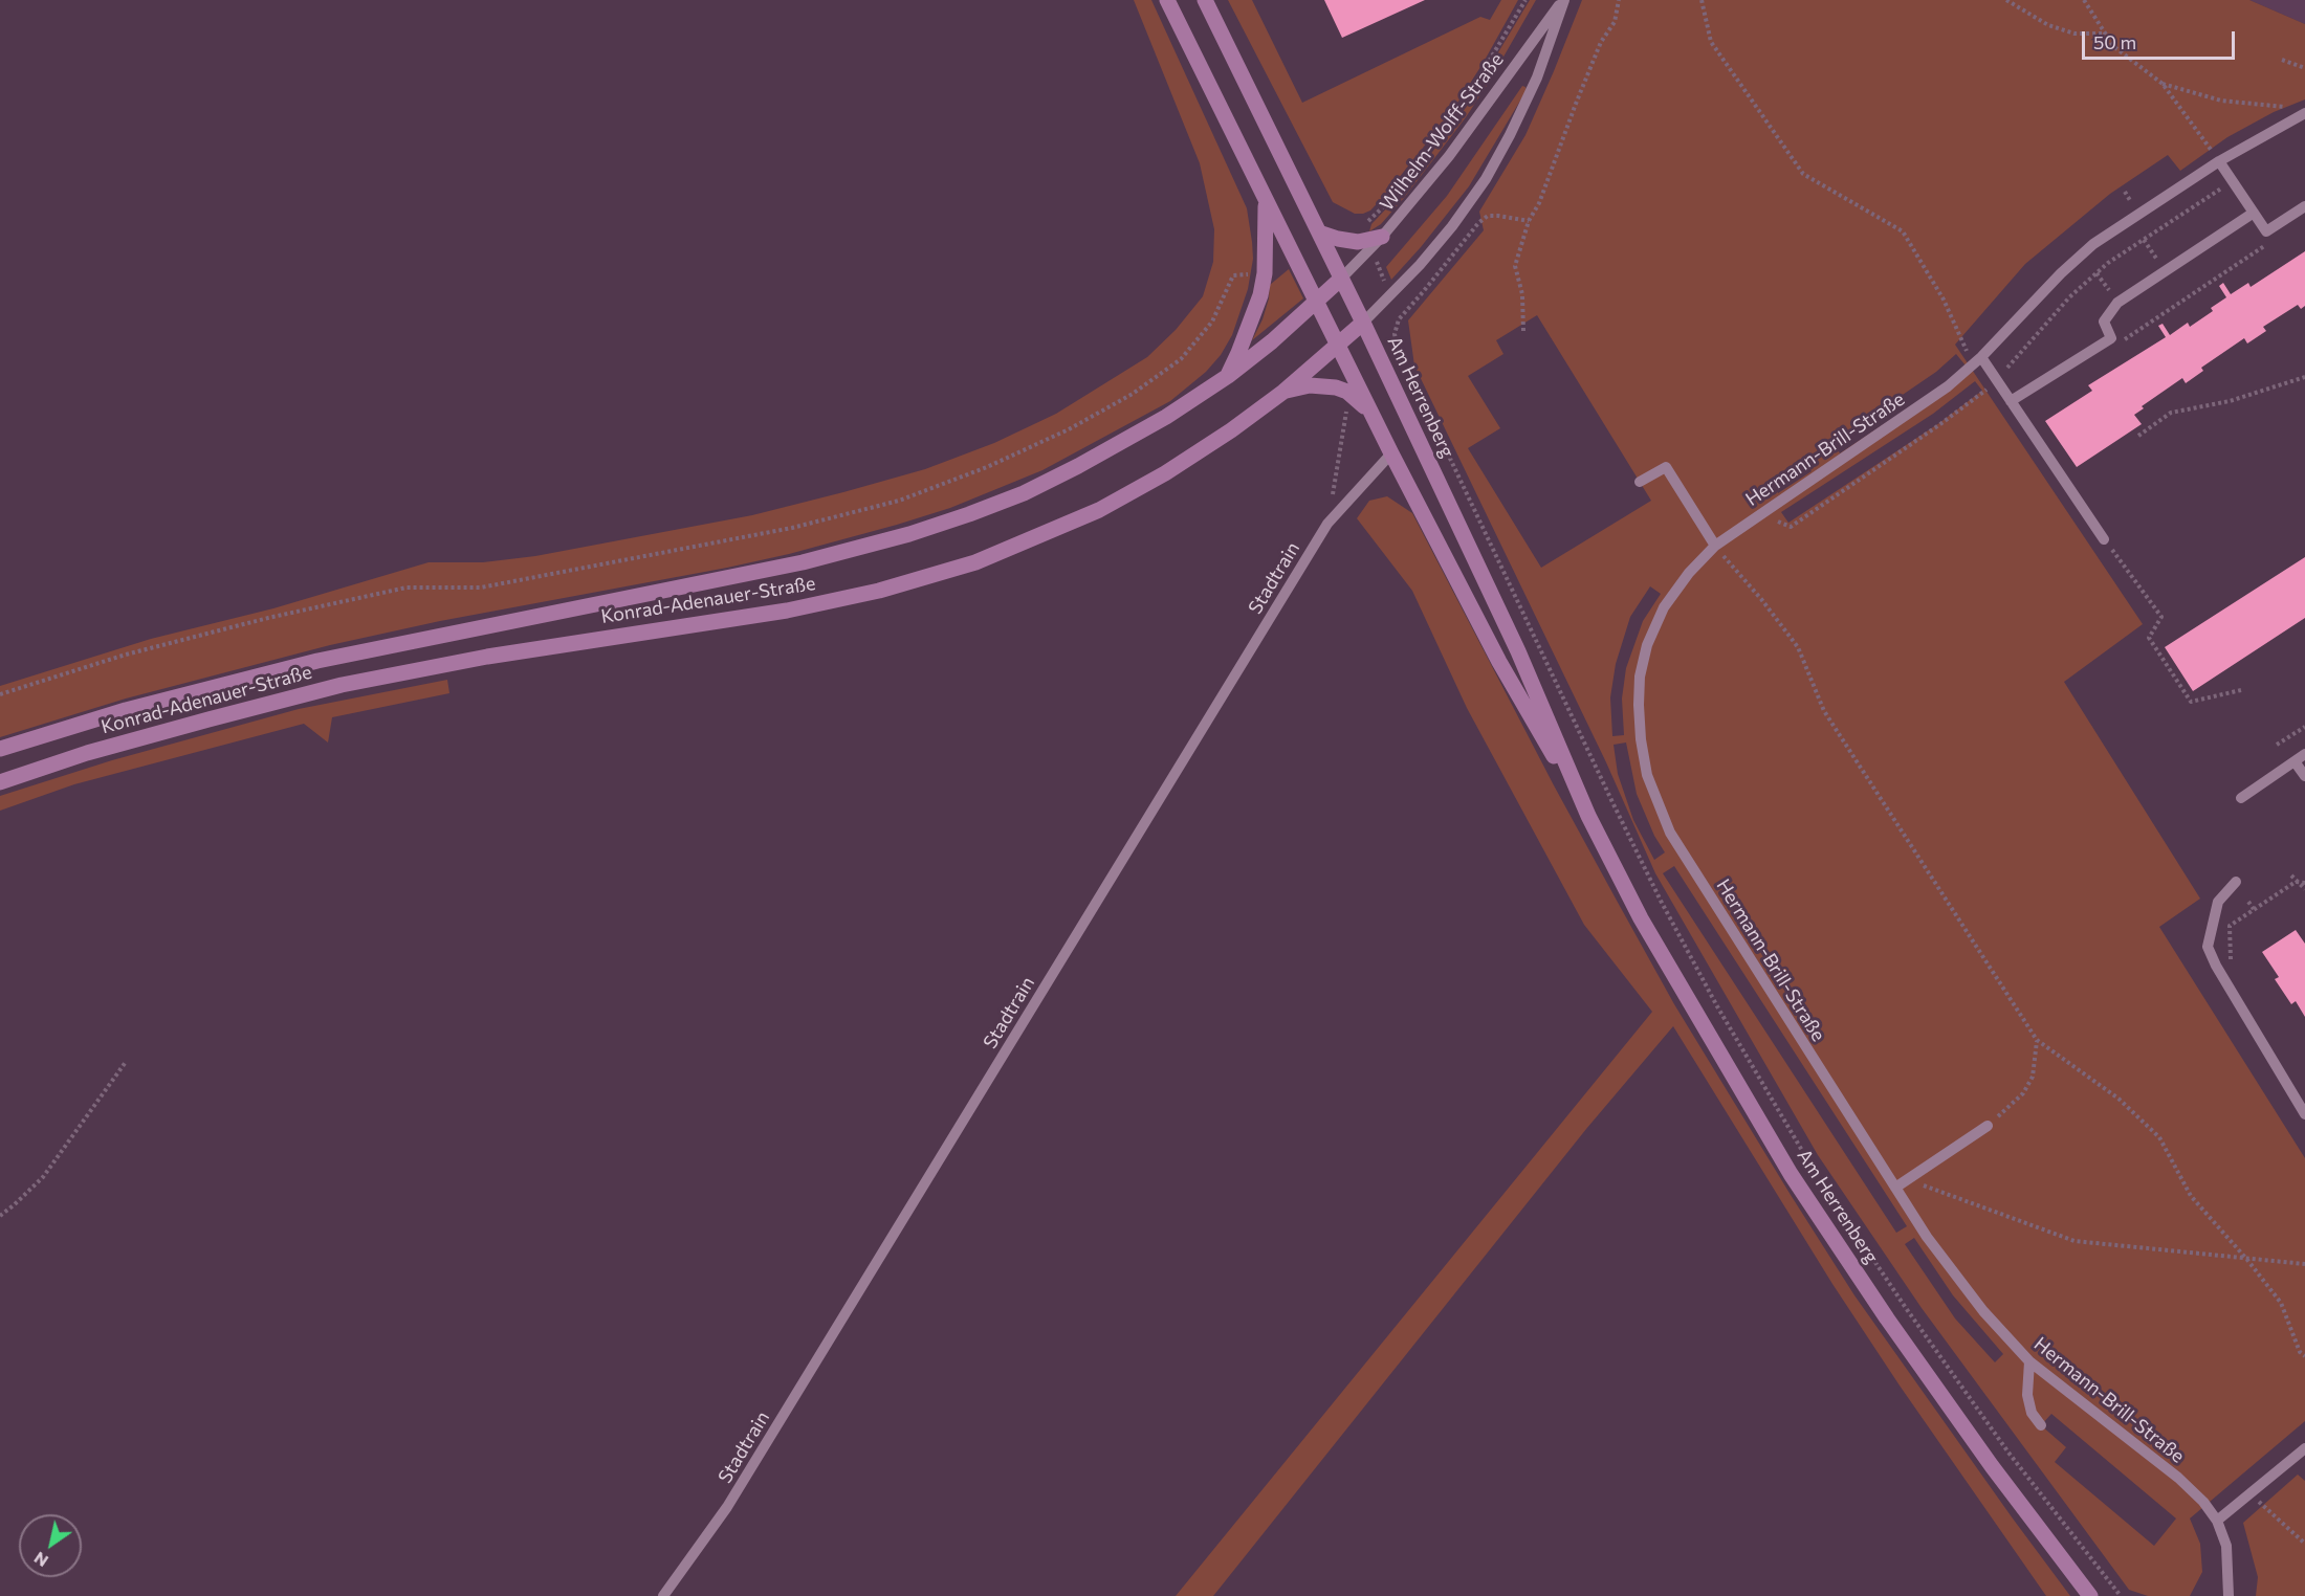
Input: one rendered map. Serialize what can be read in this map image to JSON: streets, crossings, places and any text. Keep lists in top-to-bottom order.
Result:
{
  "streets": {
    "main road": ["Am Herrenberg", "Konrad-Adenauer-Straße"],
    "street": ["Wilhelm-Wolff-Straße", "Hermann-Brill-Straße", "Stadtrain"]
  },
  "crossings": [
    ["Wilhelm-Wolff-Straße", "Am Herrenberg"],
    ["Wilhelm-Wolff-Straße", "Konrad-Adenauer-Straße"],
    ["Am Herrenberg", "Stadtrain"],
    ["Am Herrenberg", "Konrad-Adenauer-Straße"]
  ],
  "scale_bar": "50 m",
  "north": "bottom left"
}
